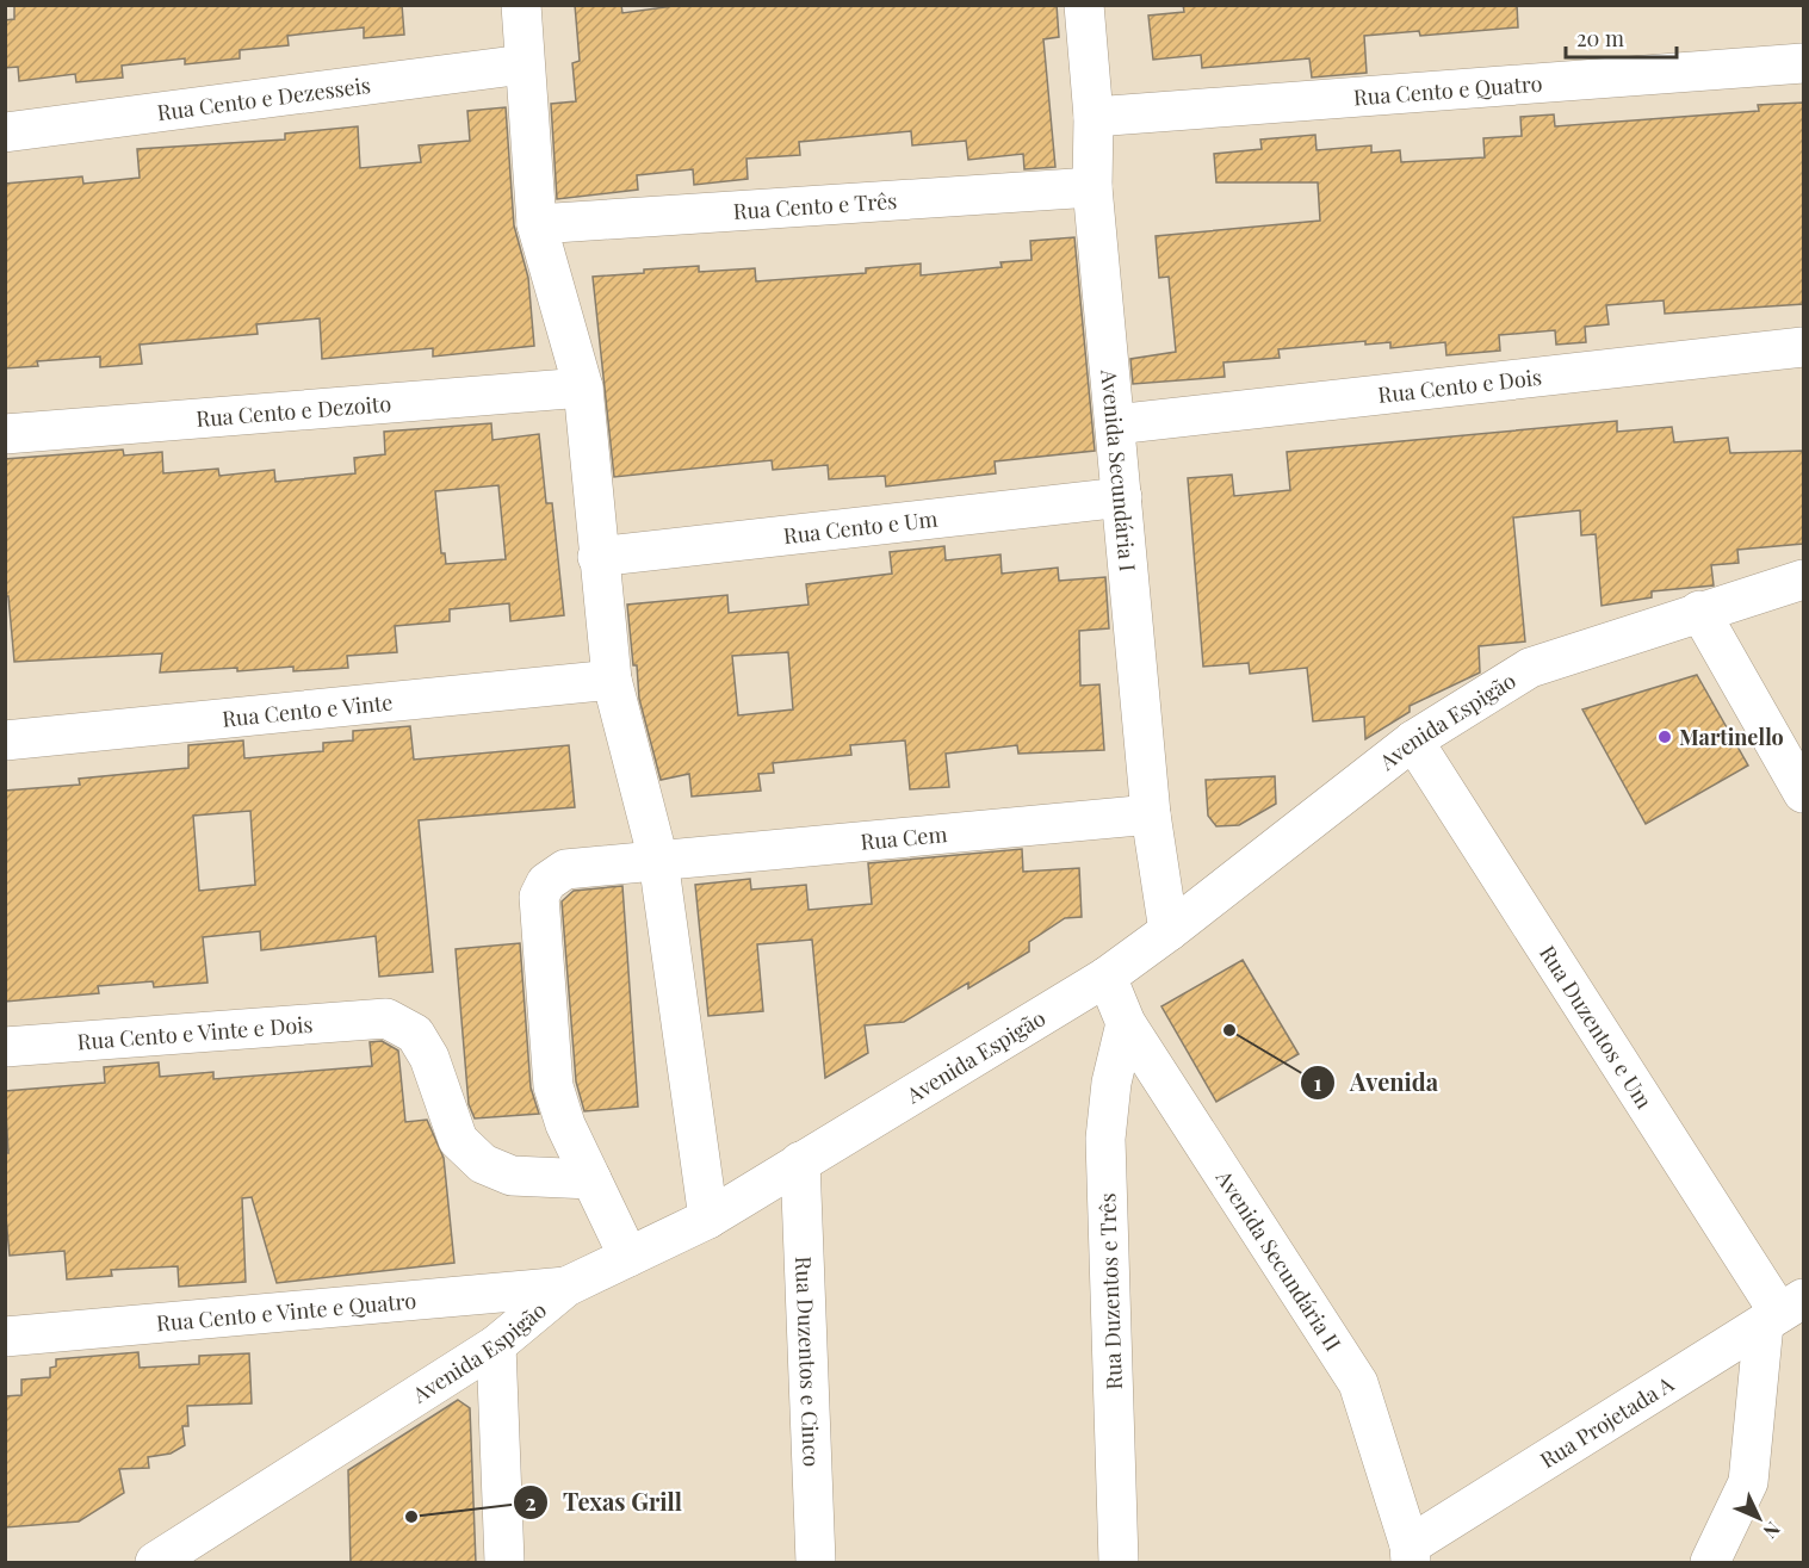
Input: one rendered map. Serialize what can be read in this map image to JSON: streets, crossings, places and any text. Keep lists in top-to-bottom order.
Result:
{
  "streets": {
    "street": [
      "Rua Cento e Quatro",
      "Rua Cento e Dezesseis",
      "Rua Cento e Três",
      "Rua Cento e Dois",
      "Rua Cento e Dezoito",
      "Avenida Secundária I",
      "Rua Cento e Um",
      "Rua Cento e Vinte",
      "Avenida Espigão",
      "Rua Cem",
      "Rua Duzentos e Um",
      "Rua Cento e Vinte e Dois",
      "Avenida Secundária II",
      "Rua Duzentos e Três",
      "Rua Cento e Vinte e Quatro",
      "Rua Duzentos e Cinco",
      "Rua Projetada A"
    ]
  },
  "crossings": [
    ["Rua Cento e Quatro", "Avenida Secundária I"],
    ["Rua Cento e Três", "Avenida Secundária I"],
    ["Rua Cento e Dois", "Avenida Secundária I"],
    ["Avenida Secundária I", "Rua Cento e Um"],
    ["Avenida Secundária I", "Avenida Espigão"],
    ["Avenida Secundária I", "Rua Cem"],
    ["Avenida Espigão", "Rua Cem"],
    ["Avenida Espigão", "Rua Duzentos e Um"],
    ["Avenida Espigão", "Avenida Secundária II"],
    ["Avenida Espigão", "Rua Cento e Vinte e Quatro"],
    ["Avenida Espigão", "Rua Duzentos e Cinco"],
    ["Rua Cem", "Rua Cento e Vinte e Dois"],
    ["Rua Duzentos e Um", "Rua Projetada A"],
    ["Avenida Secundária II", "Rua Duzentos e Três"],
    ["Avenida Secundária II", "Rua Projetada A"]
  ],
  "places": ["Martinello", "Avenida", "Texas Grill"],
  "scale_bar": "20 m",
  "north": "bottom right"
}
